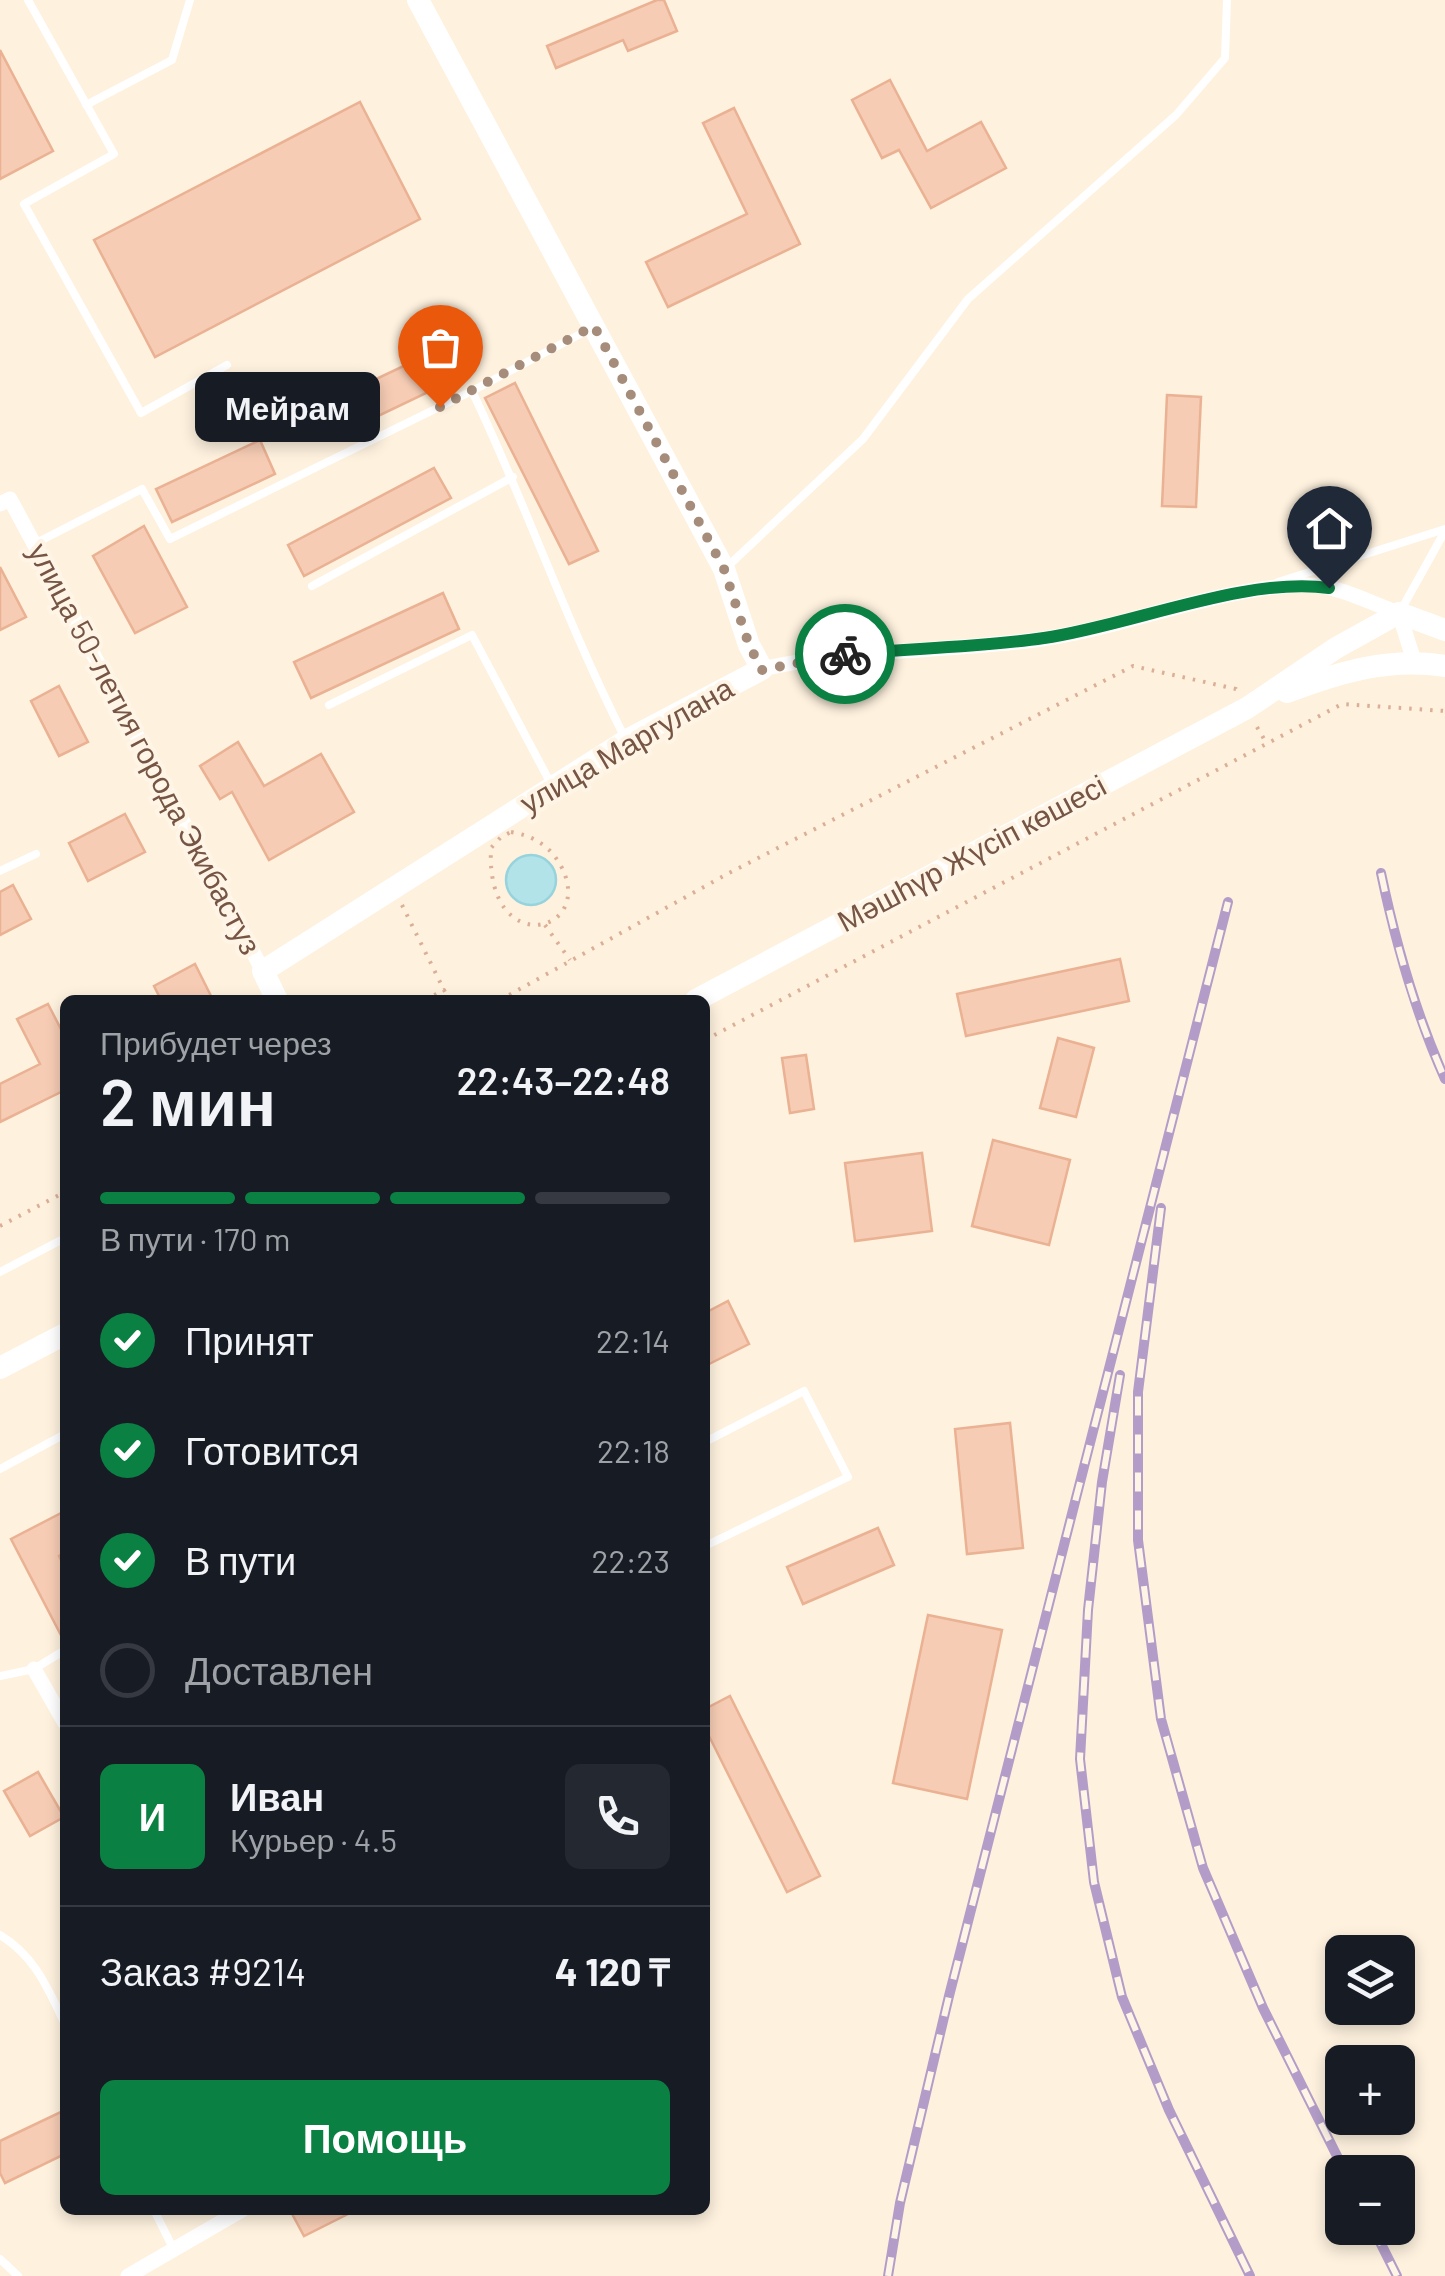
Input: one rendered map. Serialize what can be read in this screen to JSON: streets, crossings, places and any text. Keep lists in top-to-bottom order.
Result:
{
  "streets": {
    "street": ["улица Маргулана", "улица 50-летия города Экибастуз", "Мәшһүр Жүсіп көшесі"]
  },
  "crossings": [
    ["улица Маргулана", "улица 50-летия города Экибастуз"]
  ],
  "places": ["Мейрам"],
  "page": {
    "bubble": "Мейрам",
    "heading": ["2 мин", "Прибудет через", "22:43–22:48"],
    "panel": [
      "Иван",
      "Курьер · 4.5",
      "Заказ #9214",
      "4 120 ₸"
    ],
    "bar": "В пути · 170 m",
    "list": [
      ["Принят", "22:14"],
      ["Готовится", "22:18"],
      ["В пути", "22:23"],
      "Доставлен"
    ],
    "round": "И",
    "map_buttons": ["+", "−"],
    "buttons": "Помощь"
  }
}
